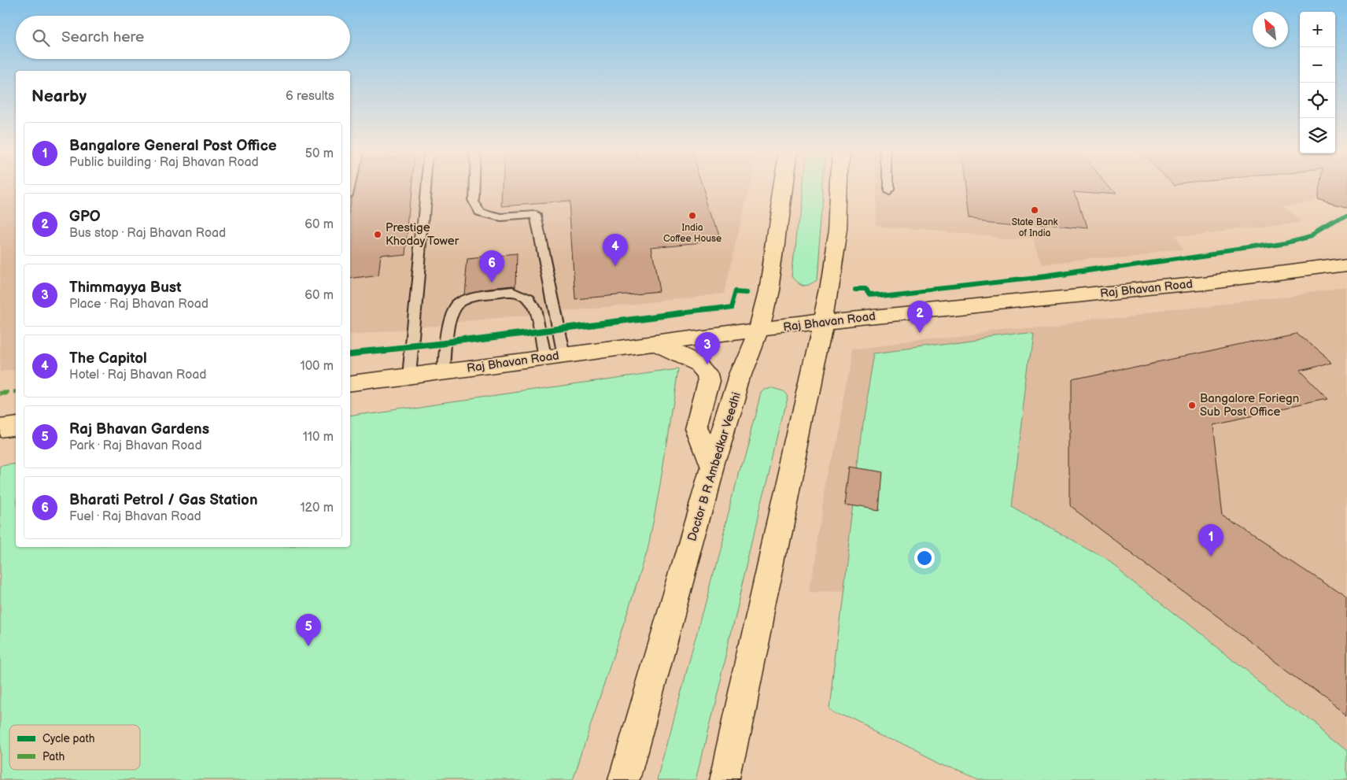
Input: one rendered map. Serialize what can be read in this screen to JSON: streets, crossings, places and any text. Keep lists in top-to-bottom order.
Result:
{
  "streets": {
    "main road": ["Raj Bhavan Road", "Doctor B R Ambedkar Veedhi"]
  },
  "crossings": [
    ["Raj Bhavan Road", "Doctor B R Ambedkar Veedhi"]
  ],
  "places": [
    "State Bank of India",
    "India Coffee House",
    "Prestige Khoday Tower",
    "Bangalore Foriegn Sub Post Office"
  ],
  "legend": ["Cycle path", "Path"],
  "north": "top left",
  "page": {
    "map_buttons": ["+", "−"],
    "search": "Search here",
    "heading": ["Nearby", "6 results"],
    "list": [
      {
        "mark": "1",
        "name": "Bangalore General Post Office",
        "note": "Public building · Raj Bhavan Road",
        "value": "50 m"
      },
      {
        "mark": "2",
        "name": "GPO",
        "note": "Bus stop · Raj Bhavan Road",
        "value": "60 m"
      },
      {
        "mark": "3",
        "name": "Thimmayya Bust",
        "note": "Place · Raj Bhavan Road",
        "value": "60 m"
      },
      {
        "mark": "4",
        "name": "The Capitol",
        "note": "Hotel · Raj Bhavan Road",
        "value": "100 m"
      },
      {
        "mark": "5",
        "name": "Raj Bhavan Gardens",
        "note": "Park · Raj Bhavan Road",
        "value": "110 m"
      },
      {
        "mark": "6",
        "name": "Bharati Petrol / Gas Station",
        "note": "Fuel · Raj Bhavan Road",
        "value": "120 m"
      }
    ],
    "pins": [
      "4",
      "6",
      "2",
      "3",
      "1",
      "5"
    ]
  }
}
